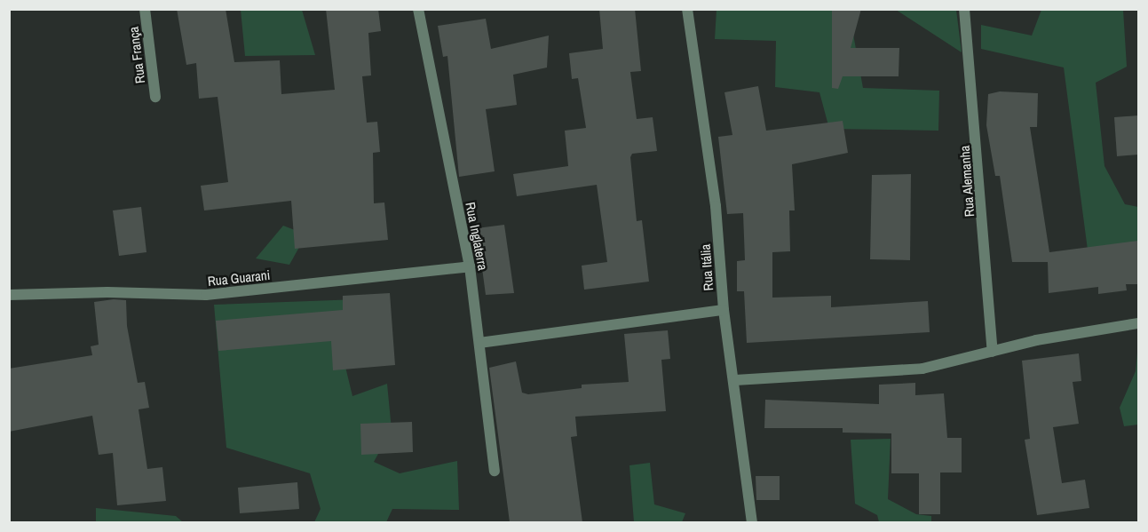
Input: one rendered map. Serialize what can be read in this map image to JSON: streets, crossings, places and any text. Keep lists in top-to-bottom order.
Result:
{
  "streets": {
    "street": [
      "Rua França",
      "Rua Alemanha",
      "Rua Inglaterra",
      "Rua Itália",
      "Rua Guarani"
    ]
  },
  "crossings": [
    ["Rua Inglaterra", "Rua Guarani"]
  ]
}
